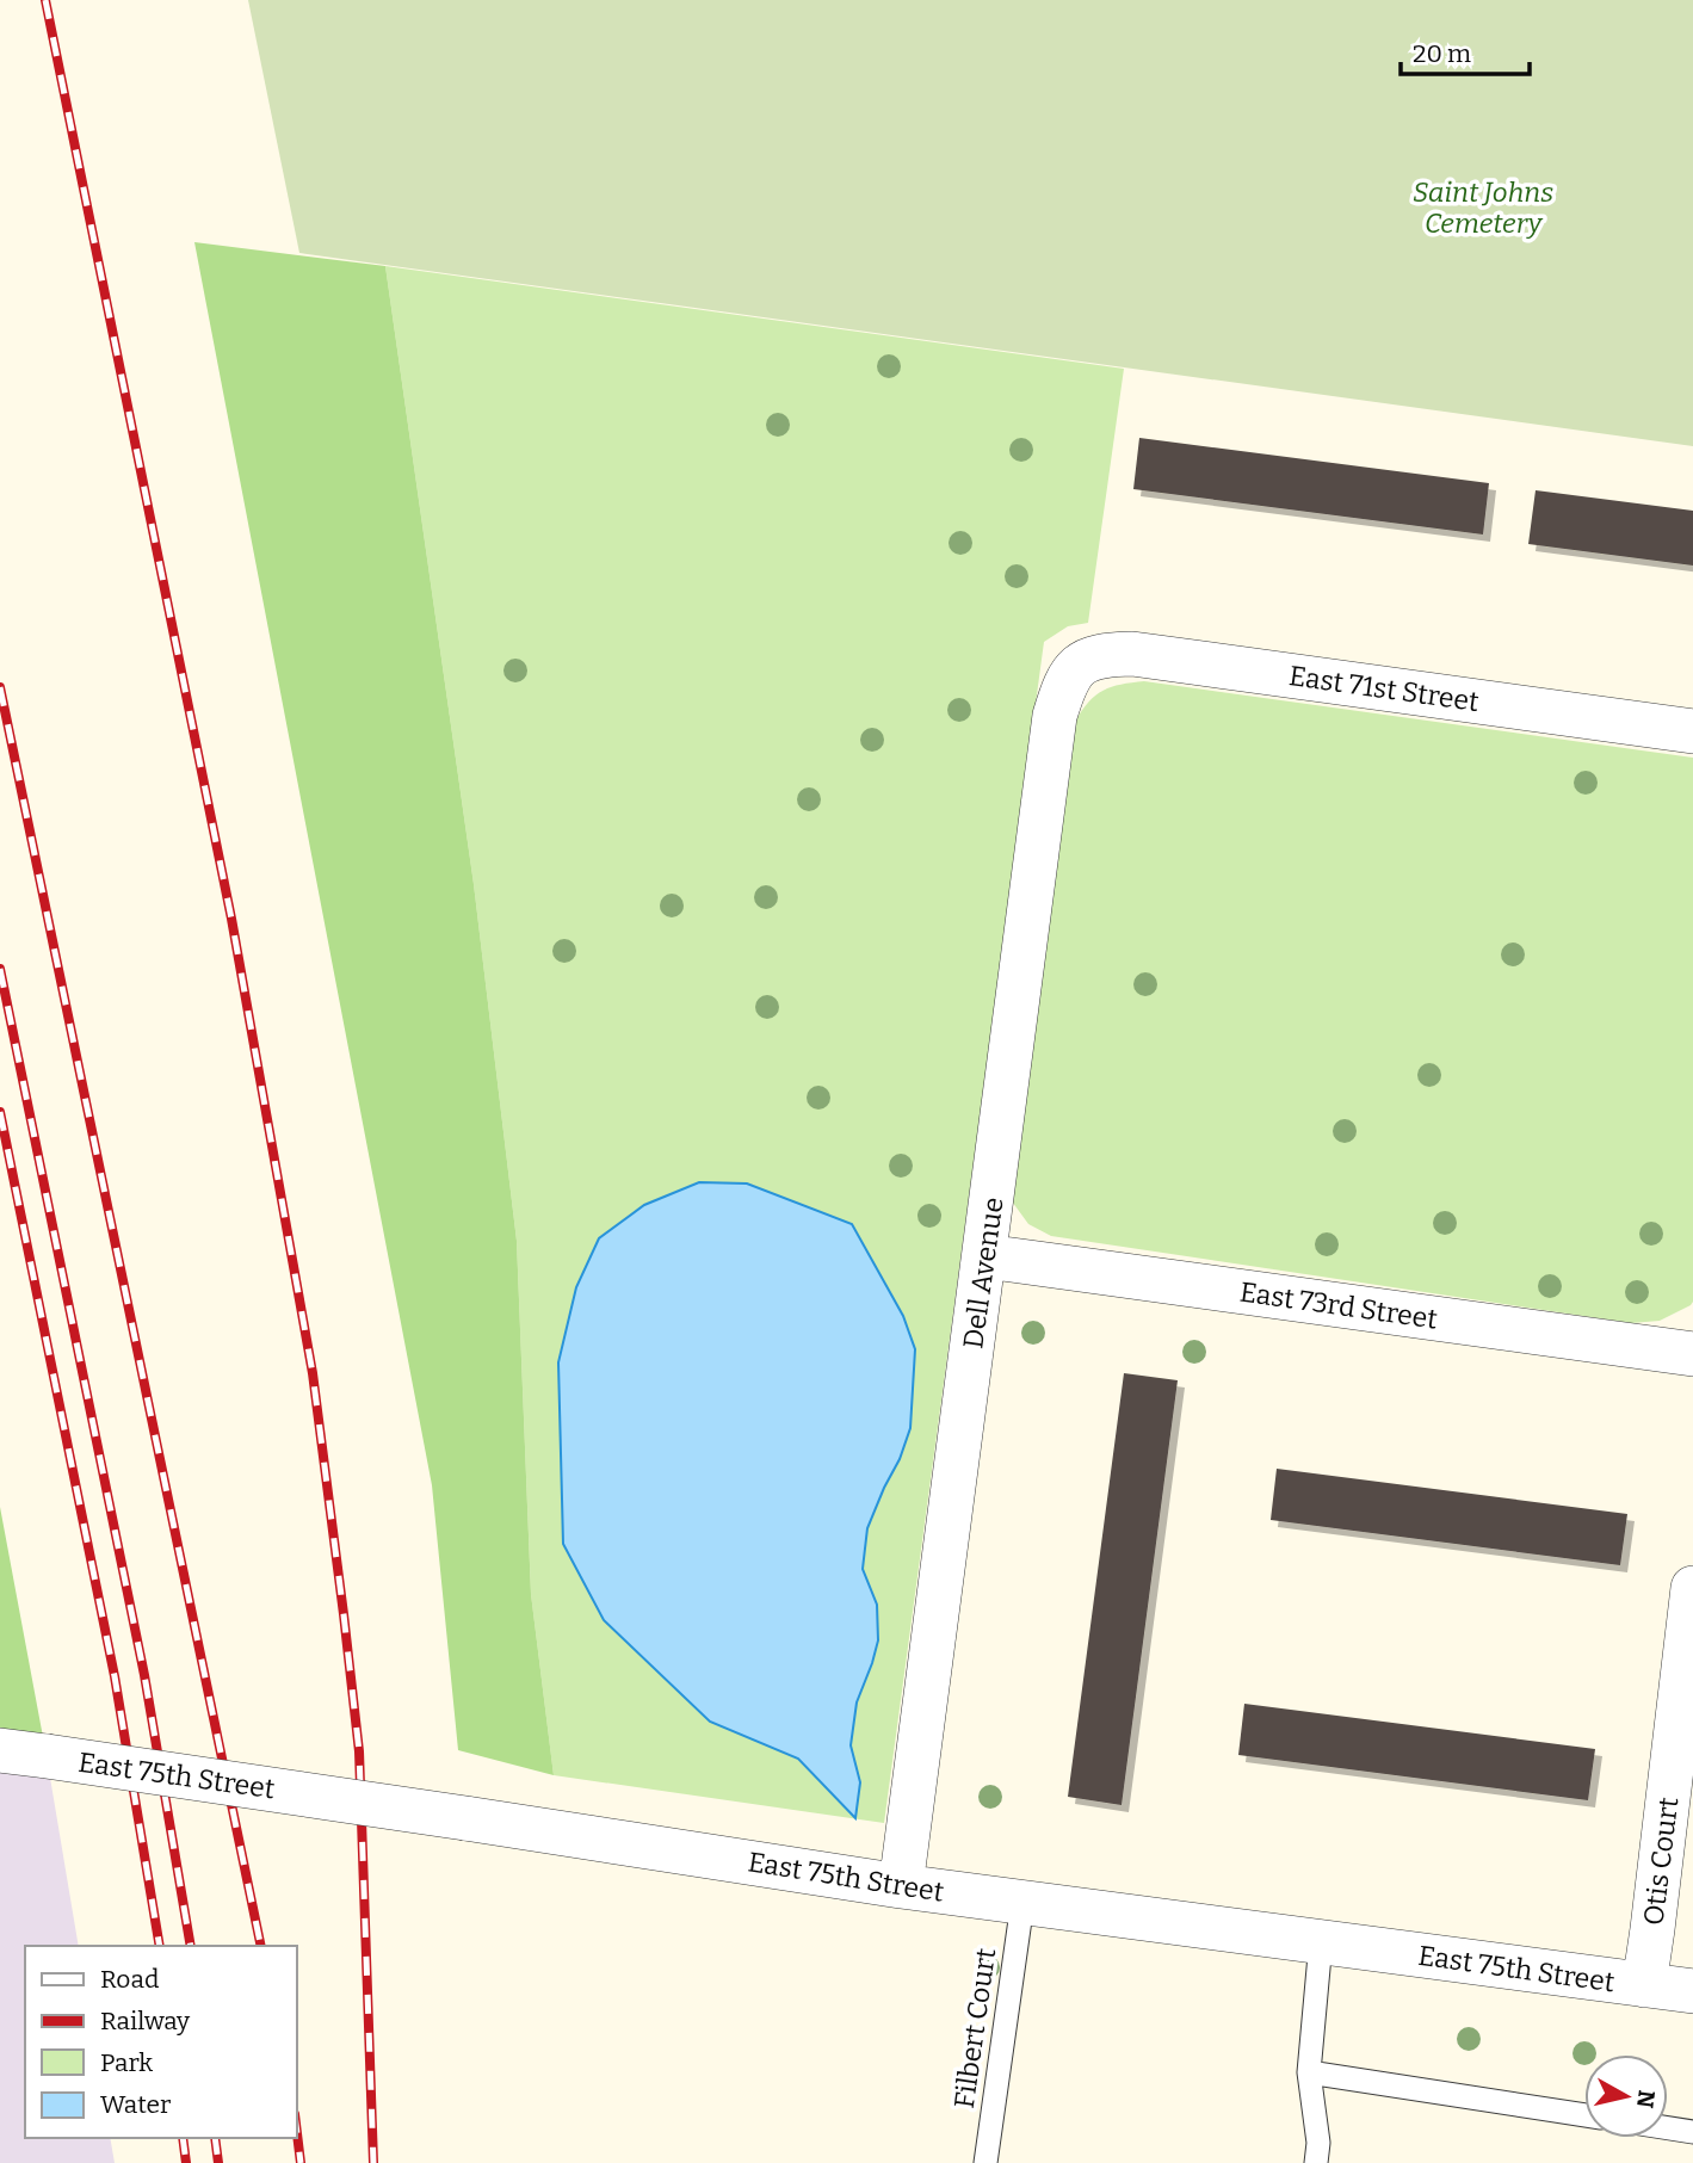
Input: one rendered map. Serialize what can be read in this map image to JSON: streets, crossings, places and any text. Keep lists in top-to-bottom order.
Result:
{
  "streets": {
    "street": [
      "East 71st Street",
      "Dell Avenue",
      "East 73rd Street",
      "East 75th Street",
      "Otis Court"
    ],
    "lane": ["Filbert Court"]
  },
  "crossings": [
    ["East 71st Street", "Dell Avenue"],
    ["Dell Avenue", "East 73rd Street"],
    ["Dell Avenue", "East 75th Street"],
    ["East 75th Street", "Otis Court"],
    ["East 75th Street", "Filbert Court"]
  ],
  "parks": ["Saint Johns Cemetery"],
  "legend": [
    "Road",
    "Railway",
    "Park",
    "Water"
  ],
  "scale_bar": "20 m",
  "north": "right"
}
